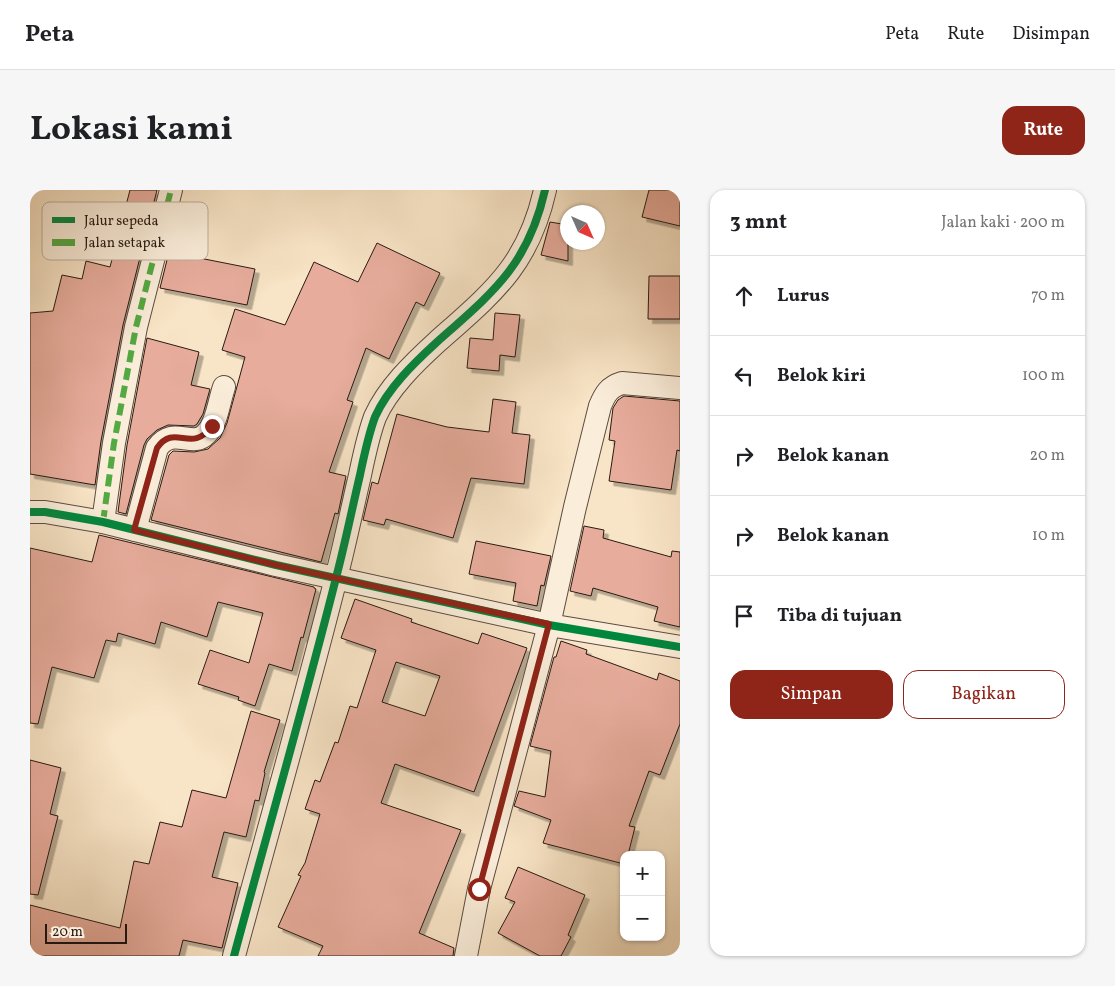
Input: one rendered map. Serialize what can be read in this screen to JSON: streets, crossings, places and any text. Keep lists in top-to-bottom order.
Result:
{
  "legend": ["Jalur sepeda", "Jalan setapak"],
  "scale_bar": "20 m",
  "north": "bottom right",
  "page": {
    "header": "Peta",
    "nav": ["Peta", "Rute", "Disimpan"],
    "title": "Lokasi kami",
    "buttons": [
      "Rute",
      ["Simpan", "Bagikan"]
    ],
    "heading": ["3 mnt", "Jalan kaki · 200 m"],
    "list": [
      ["Lurus", "70 m"],
      ["Belok kiri", "100 m"],
      ["Belok kanan", "20 m"],
      ["Belok kanan", "10 m"],
      "Tiba di tujuan"
    ],
    "map_buttons": ["+", "−"],
    "scale": "20 m"
  }
}
